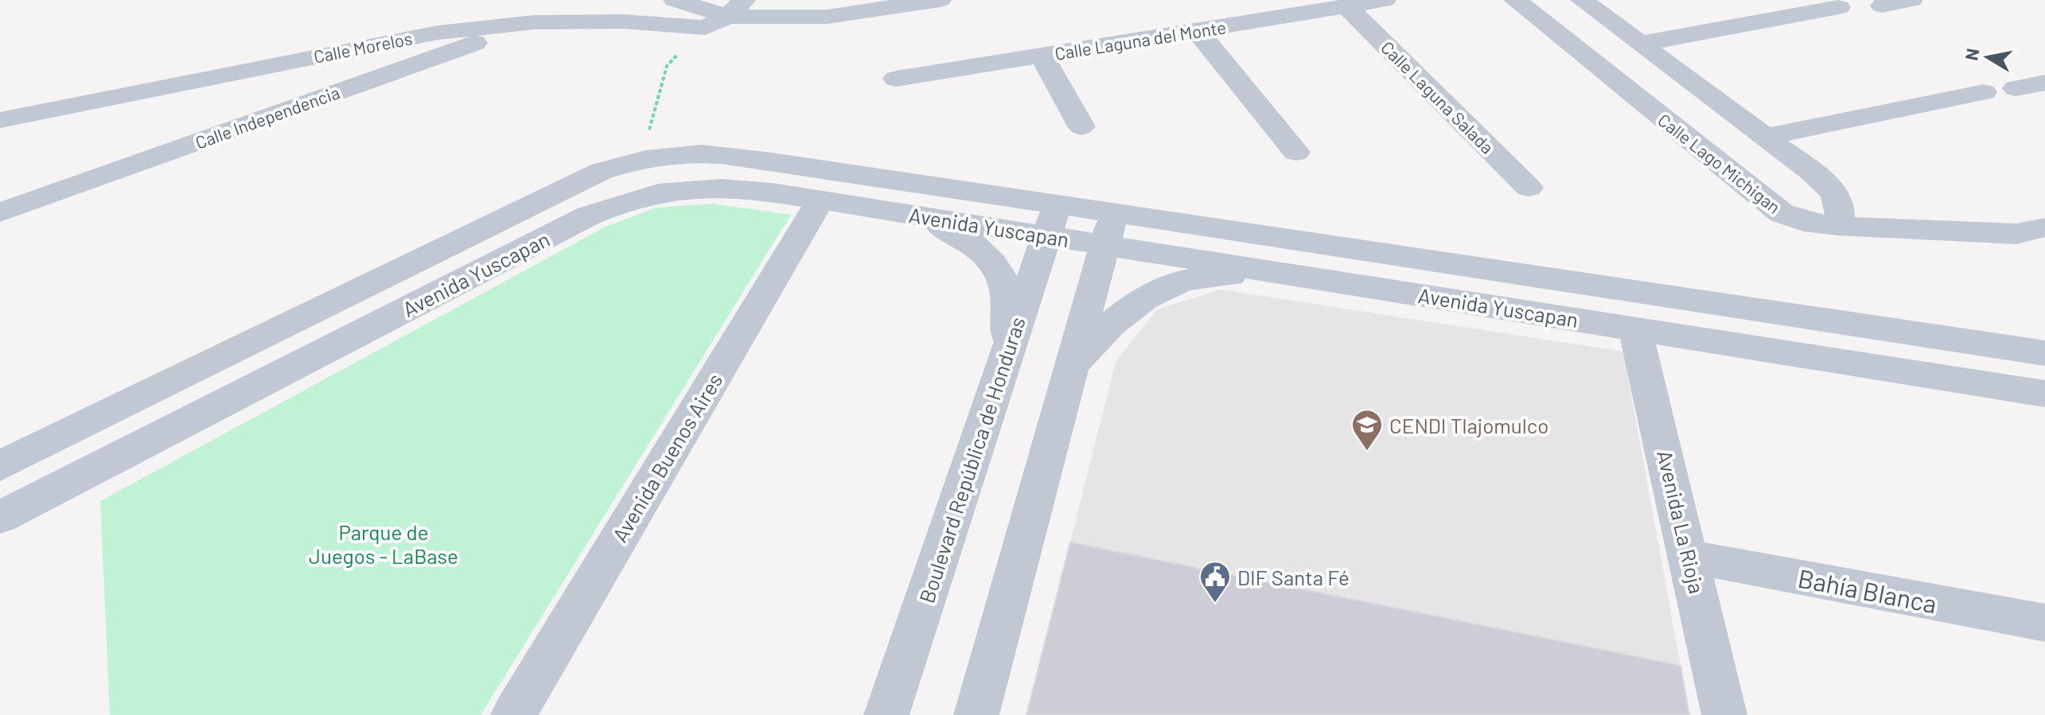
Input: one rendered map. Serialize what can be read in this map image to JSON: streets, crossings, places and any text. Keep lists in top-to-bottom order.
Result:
{
  "streets": {
    "street": [
      "Calle Laguna del Monte",
      "Calle Morelos",
      "Calle Laguna Salada",
      "Calle Independencia",
      "Calle Lago Michigan",
      "Avenida Yuscapan",
      "Avenida Buenos Aires",
      "Boulevard República de Honduras",
      "Avenida La Rioja",
      "Bahía Blanca"
    ]
  },
  "crossings": [
    ["Calle Laguna del Monte", "Calle Laguna Salada"],
    ["Calle Morelos", "Calle Independencia"],
    ["Avenida Yuscapan", "Avenida Buenos Aires"],
    ["Avenida Yuscapan", "Boulevard República de Honduras"],
    ["Avenida Yuscapan", "Avenida La Rioja"],
    ["Avenida La Rioja", "Bahía Blanca"]
  ],
  "parks": ["Parque de Juegos - LaBase"],
  "places": {
    "school or university": ["CENDI Tlajomulco"],
    "public building": ["DIF Santa Fé"]
  },
  "north": "left"
}
